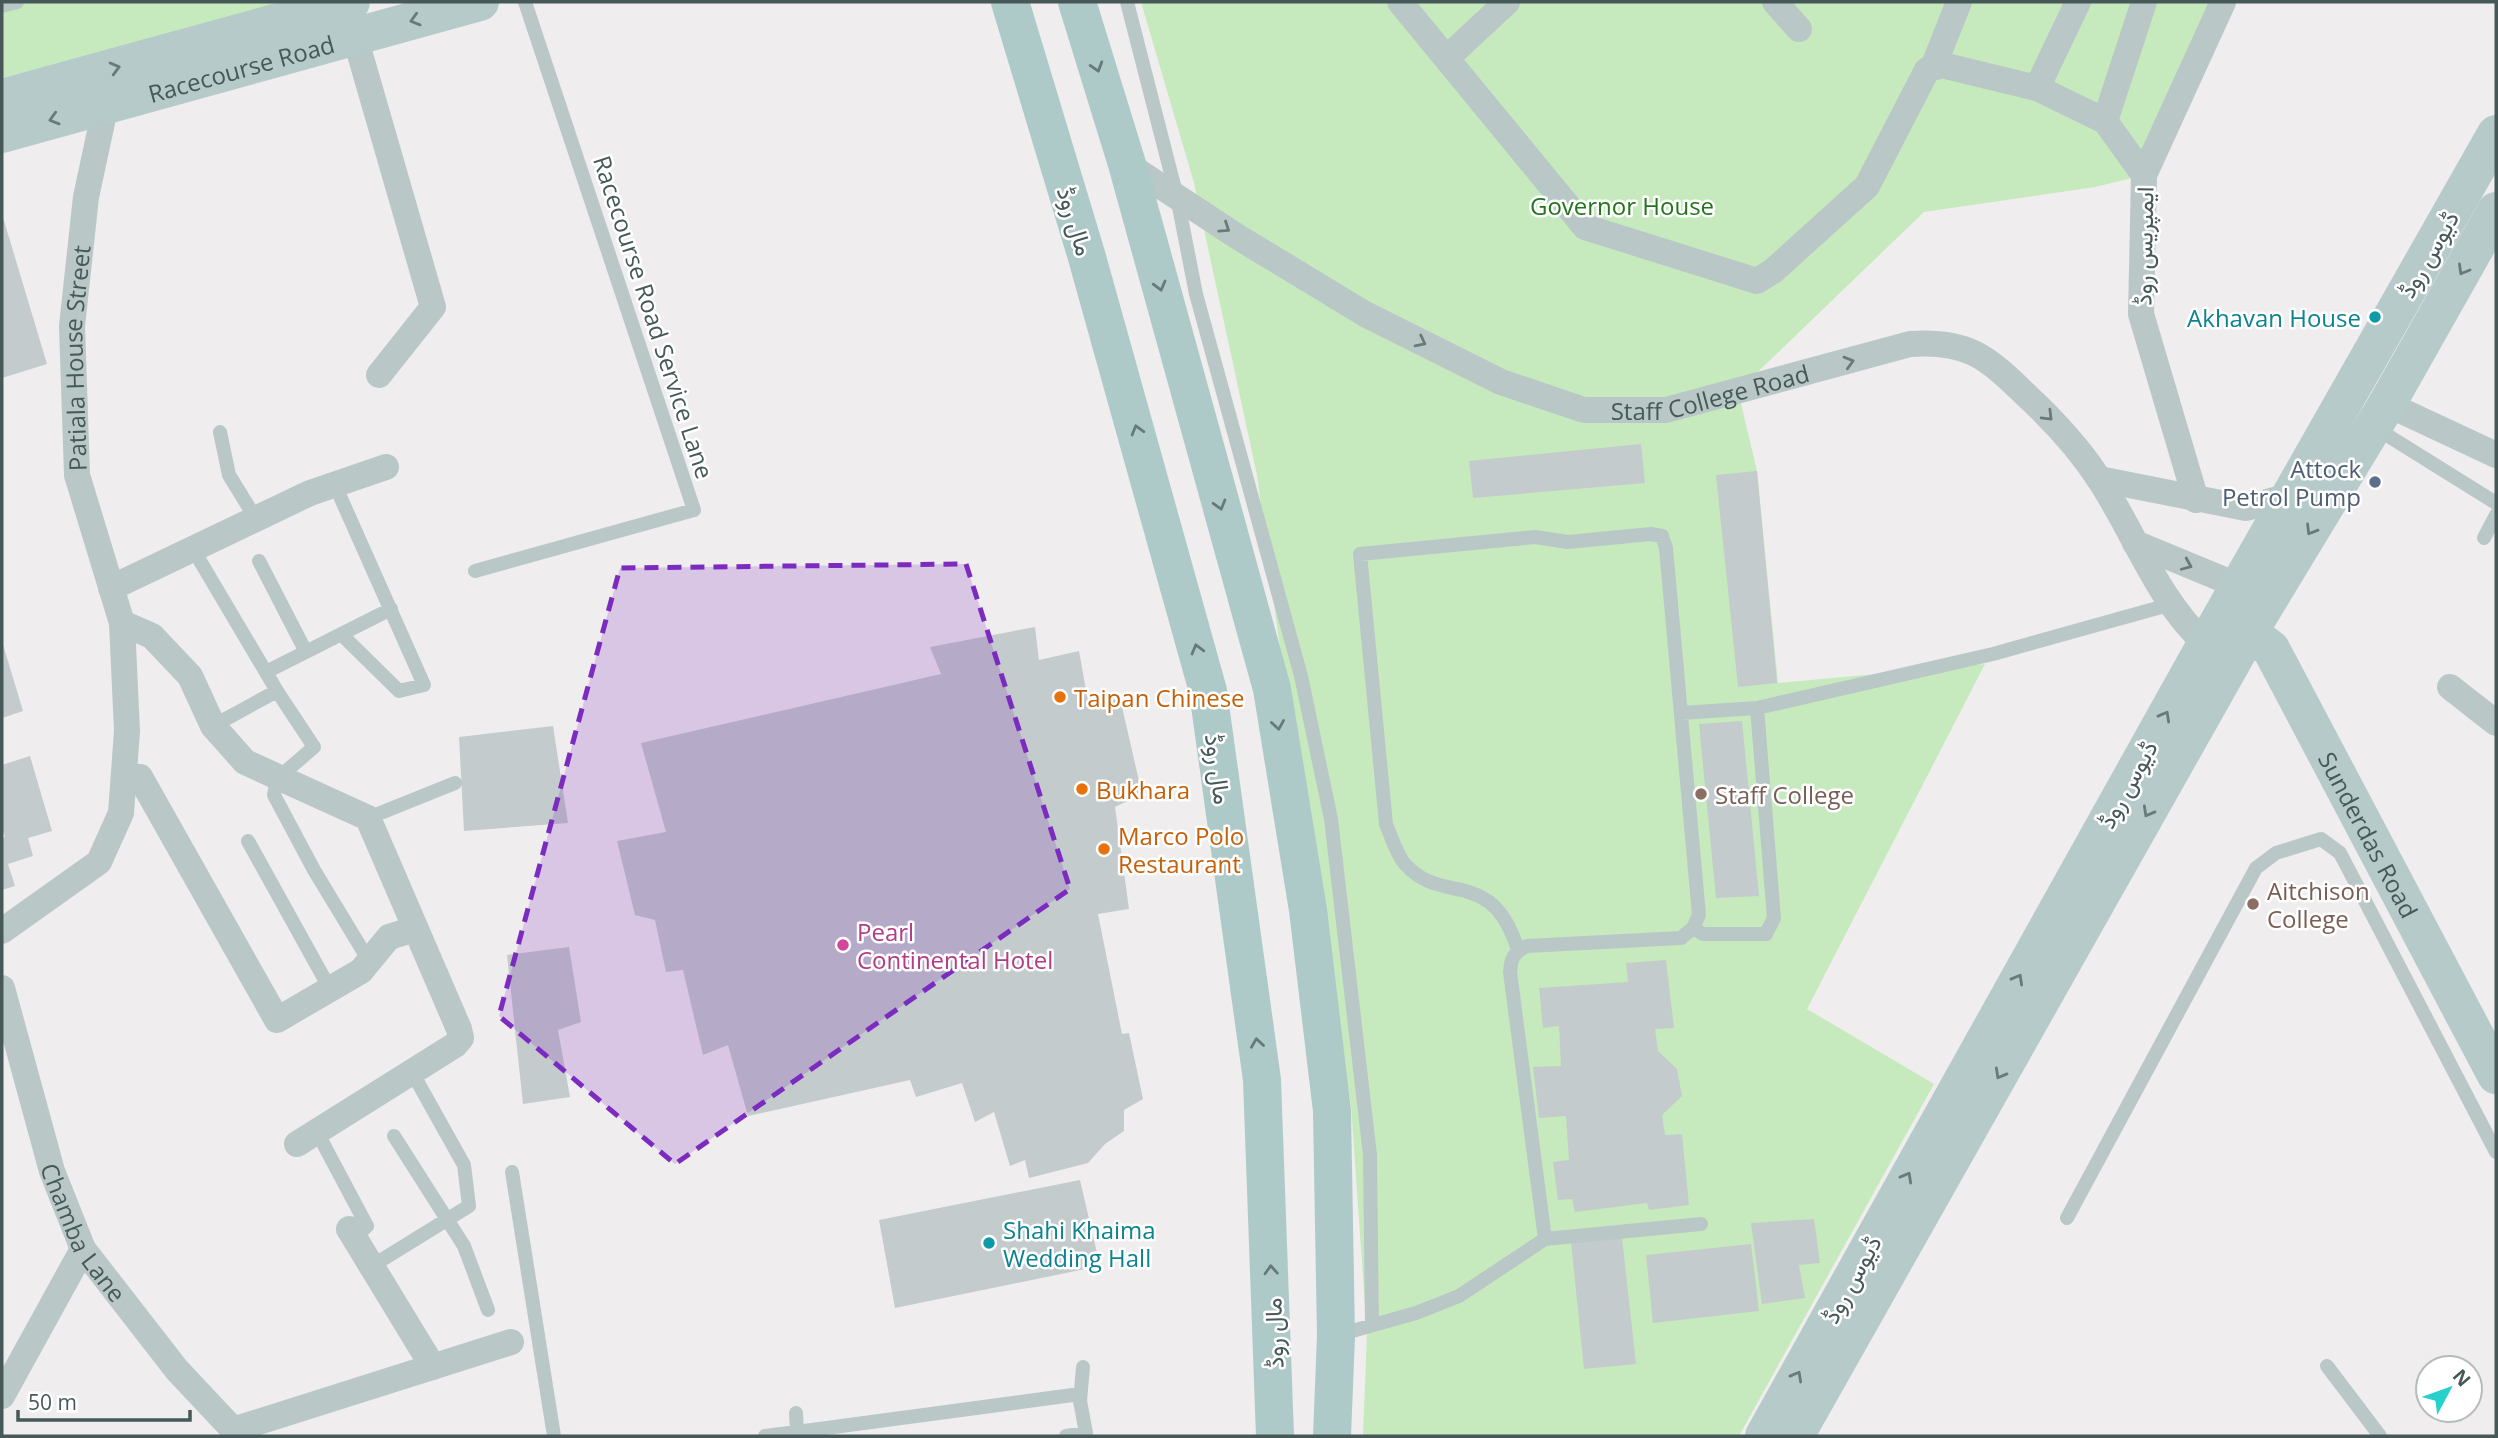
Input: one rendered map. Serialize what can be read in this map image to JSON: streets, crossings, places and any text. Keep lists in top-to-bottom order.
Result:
{
  "streets": {
    "main road": [
      "Racecourse Road",
      "مال روڈ",
      "ڈیوس روڈ",
      "Sunderdas Road"
    ],
    "street": [
      "ایمپریس روڈ",
      "Patiala House Street",
      "Staff College Road",
      "Chamba Lane"
    ],
    "lane": ["Racecourse Road Service Lane"]
  },
  "crossings": [
    ["Racecourse Road", "Patiala House Street"],
    ["ڈیوس روڈ", "Staff College Road"],
    ["ڈیوس روڈ", "Sunderdas Road"],
    ["Staff College Road", "Sunderdas Road"]
  ],
  "one_way": ["Staff College Road"],
  "parks": ["Governor House"],
  "places": [
    "Akhavan House",
    "Attock Petrol Pump",
    "Taipan Chinese",
    "Bukhara",
    "Staff College",
    "Marco Polo Restaurant",
    "Aitchison College",
    "Pearl Continental Hotel",
    "Shahi Khaima Wedding Hall"
  ],
  "scale_bar": "50 m",
  "north": "top right"
}
